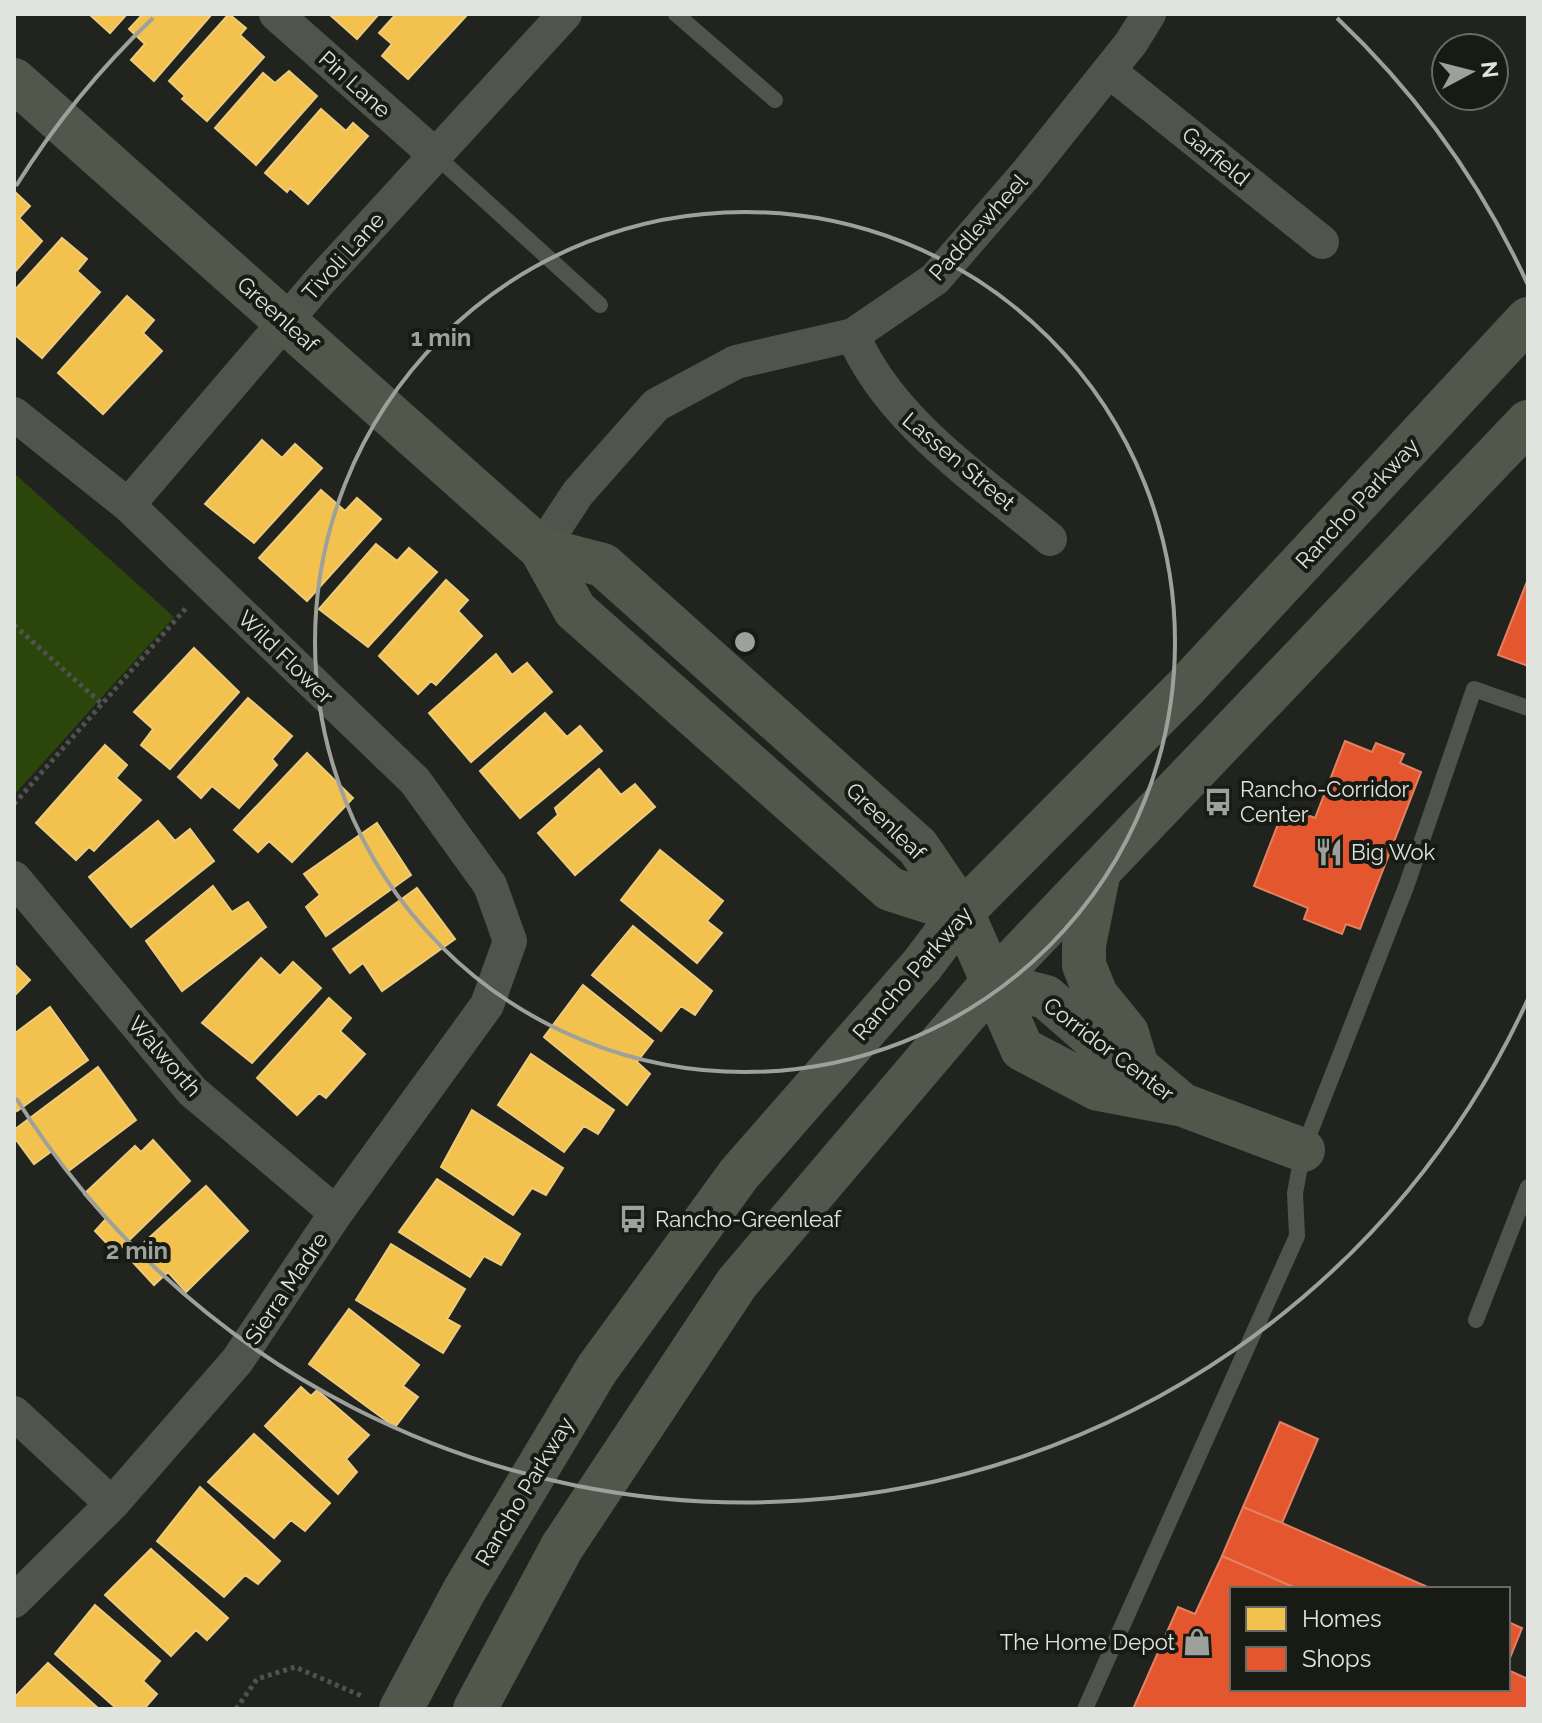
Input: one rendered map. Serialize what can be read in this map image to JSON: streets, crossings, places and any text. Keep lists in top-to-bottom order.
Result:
{
  "streets": {
    "main road": ["Greenleaf", "Rancho Parkway", "Corridor Center"],
    "street": [
      "Pin Lane",
      "Garfield",
      "Paddlewheel",
      "Tivoli Lane",
      "Lassen Street",
      "Wild Flower",
      "Walworth",
      "Sierra Madre"
    ]
  },
  "crossings": [
    ["Pin Lane", "Tivoli Lane"],
    ["Garfield", "Paddlewheel"],
    ["Paddlewheel", "Greenleaf"],
    ["Paddlewheel", "Lassen Street"],
    ["Tivoli Lane", "Greenleaf"],
    ["Tivoli Lane", "Wild Flower"],
    ["Greenleaf", "Rancho Parkway"],
    ["Wild Flower", "Sierra Madre"],
    ["Walworth", "Sierra Madre"]
  ],
  "places": {
    "bus stop": ["Rancho-Corridor Center", "Rancho-Greenleaf"],
    "restaurant": ["Big Wok"],
    "shop": ["The Home Depot"]
  },
  "legend": ["Homes", "Shops"],
  "north": "right",
  "rings": ["1 min", "2 min"]
}
